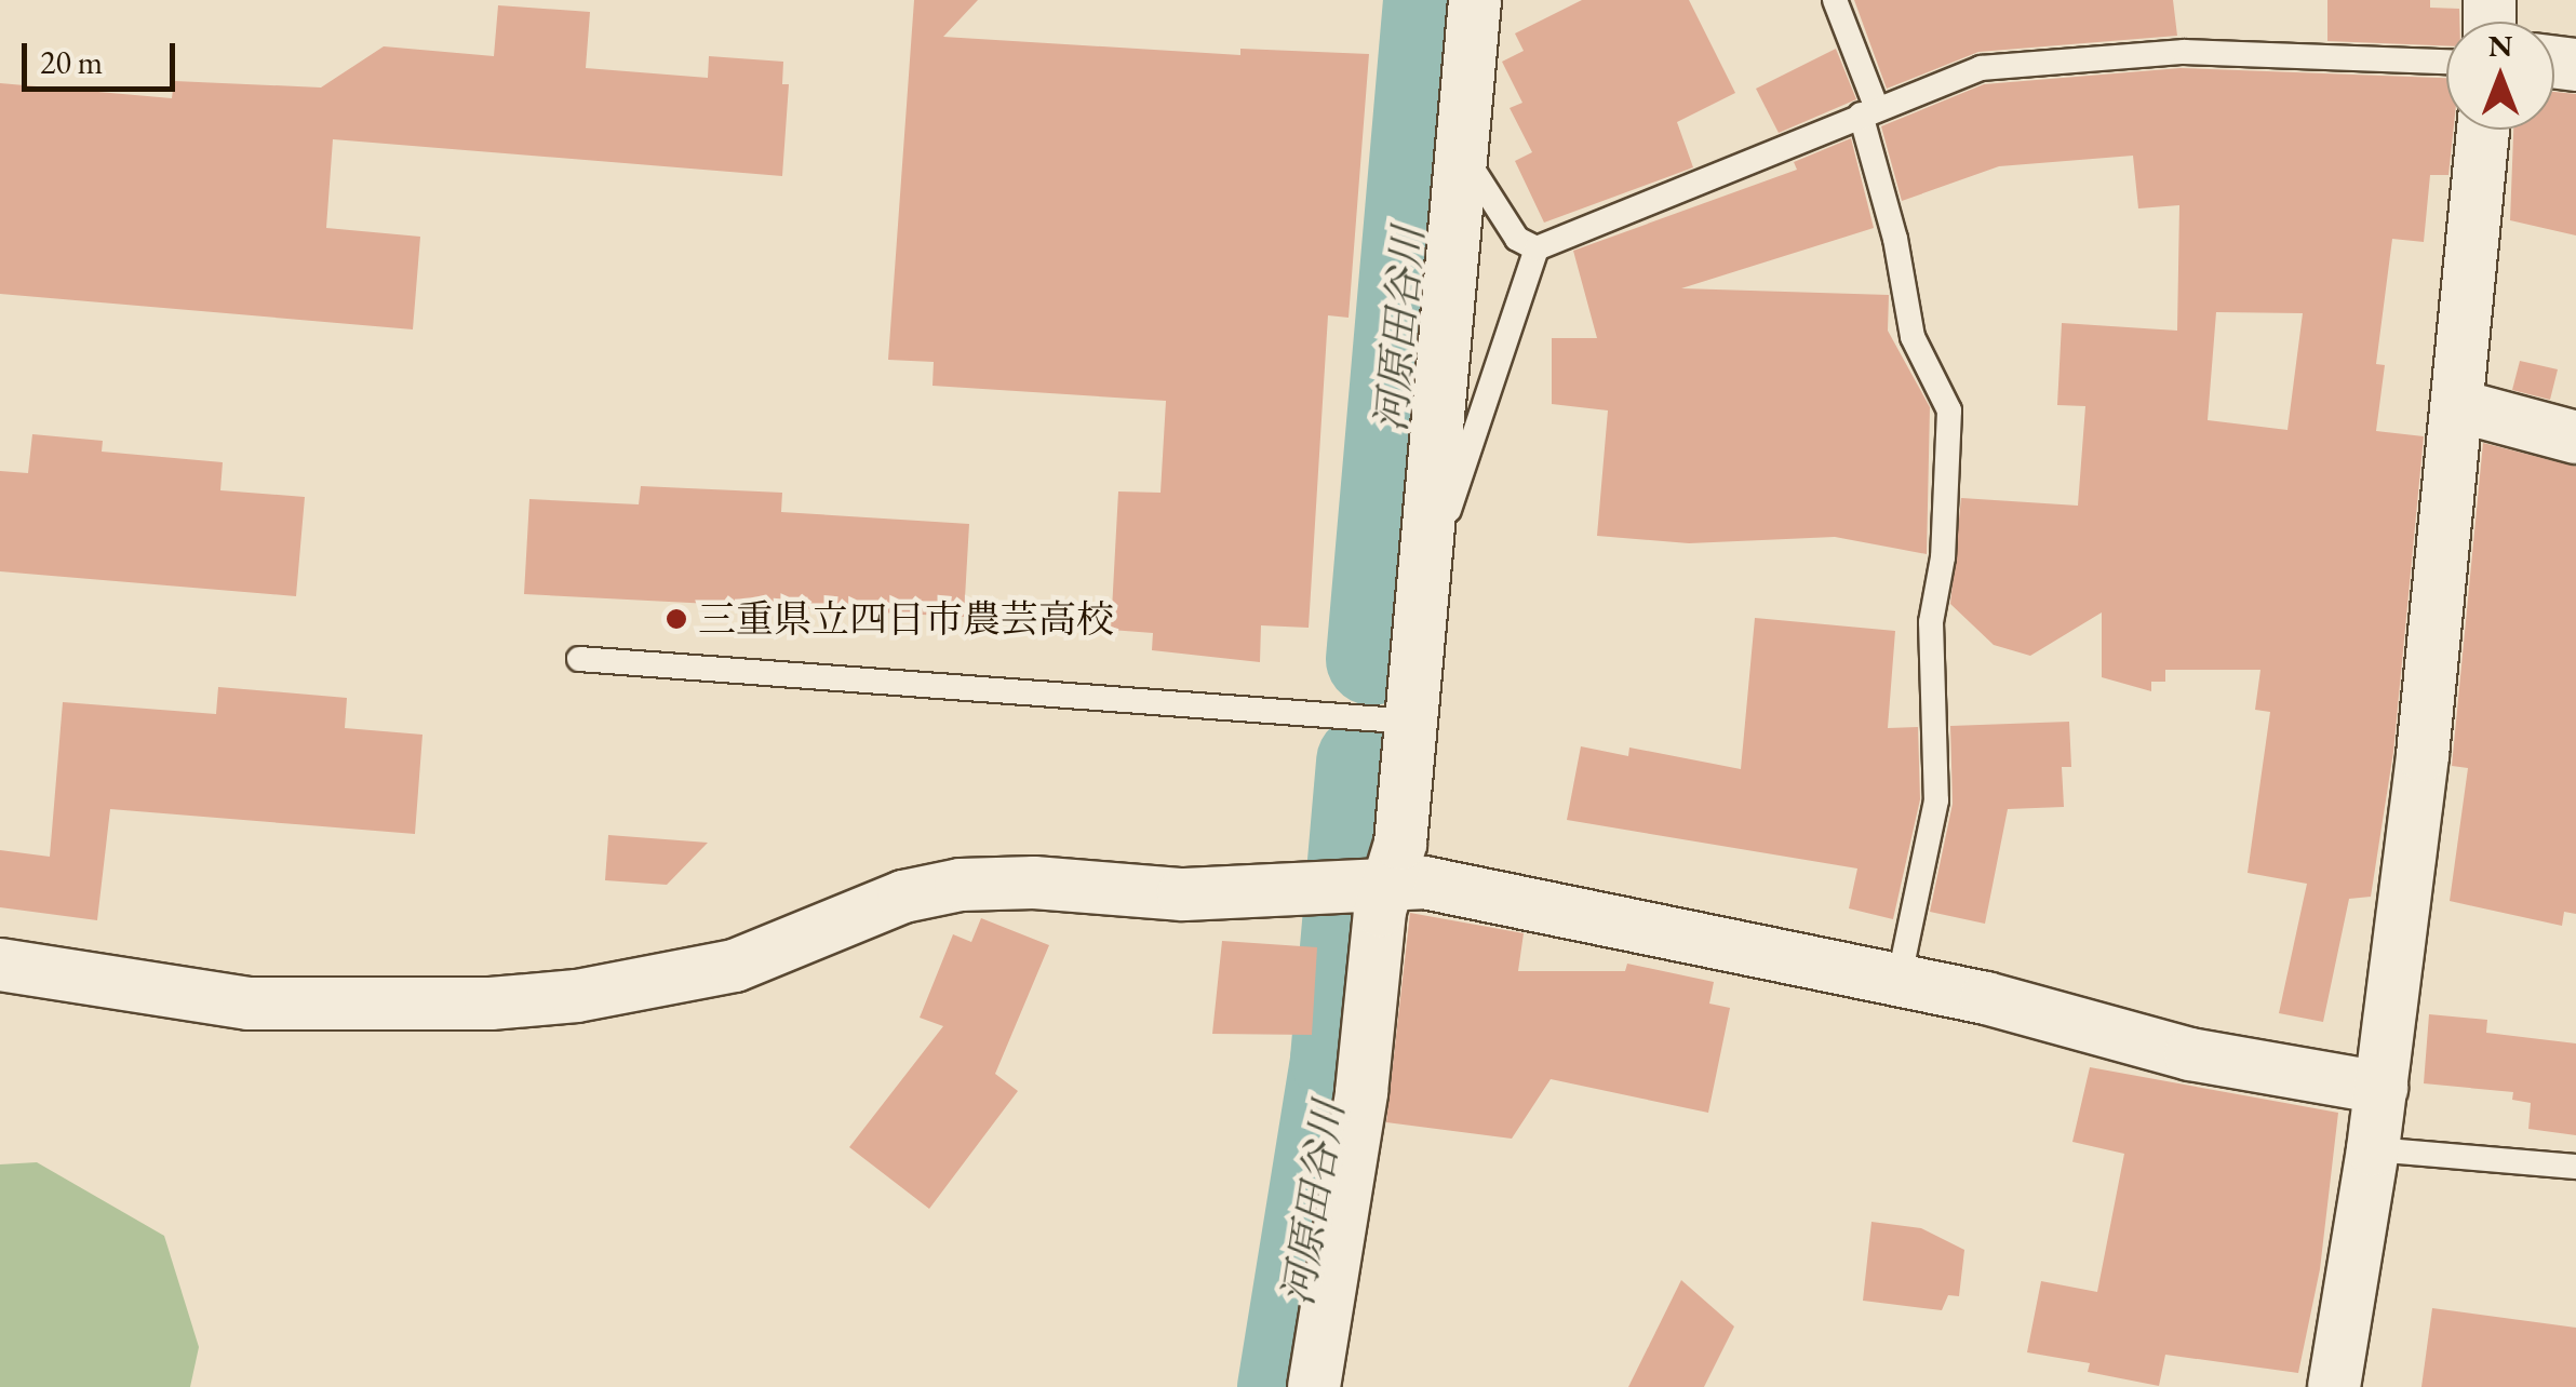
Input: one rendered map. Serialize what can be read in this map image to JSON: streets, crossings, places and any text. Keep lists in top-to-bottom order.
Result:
{
  "water": ["河原田谷川"],
  "places": ["三重県立四日市農芸高校"],
  "scale_bar": "20 m",
  "north": "top"
}
